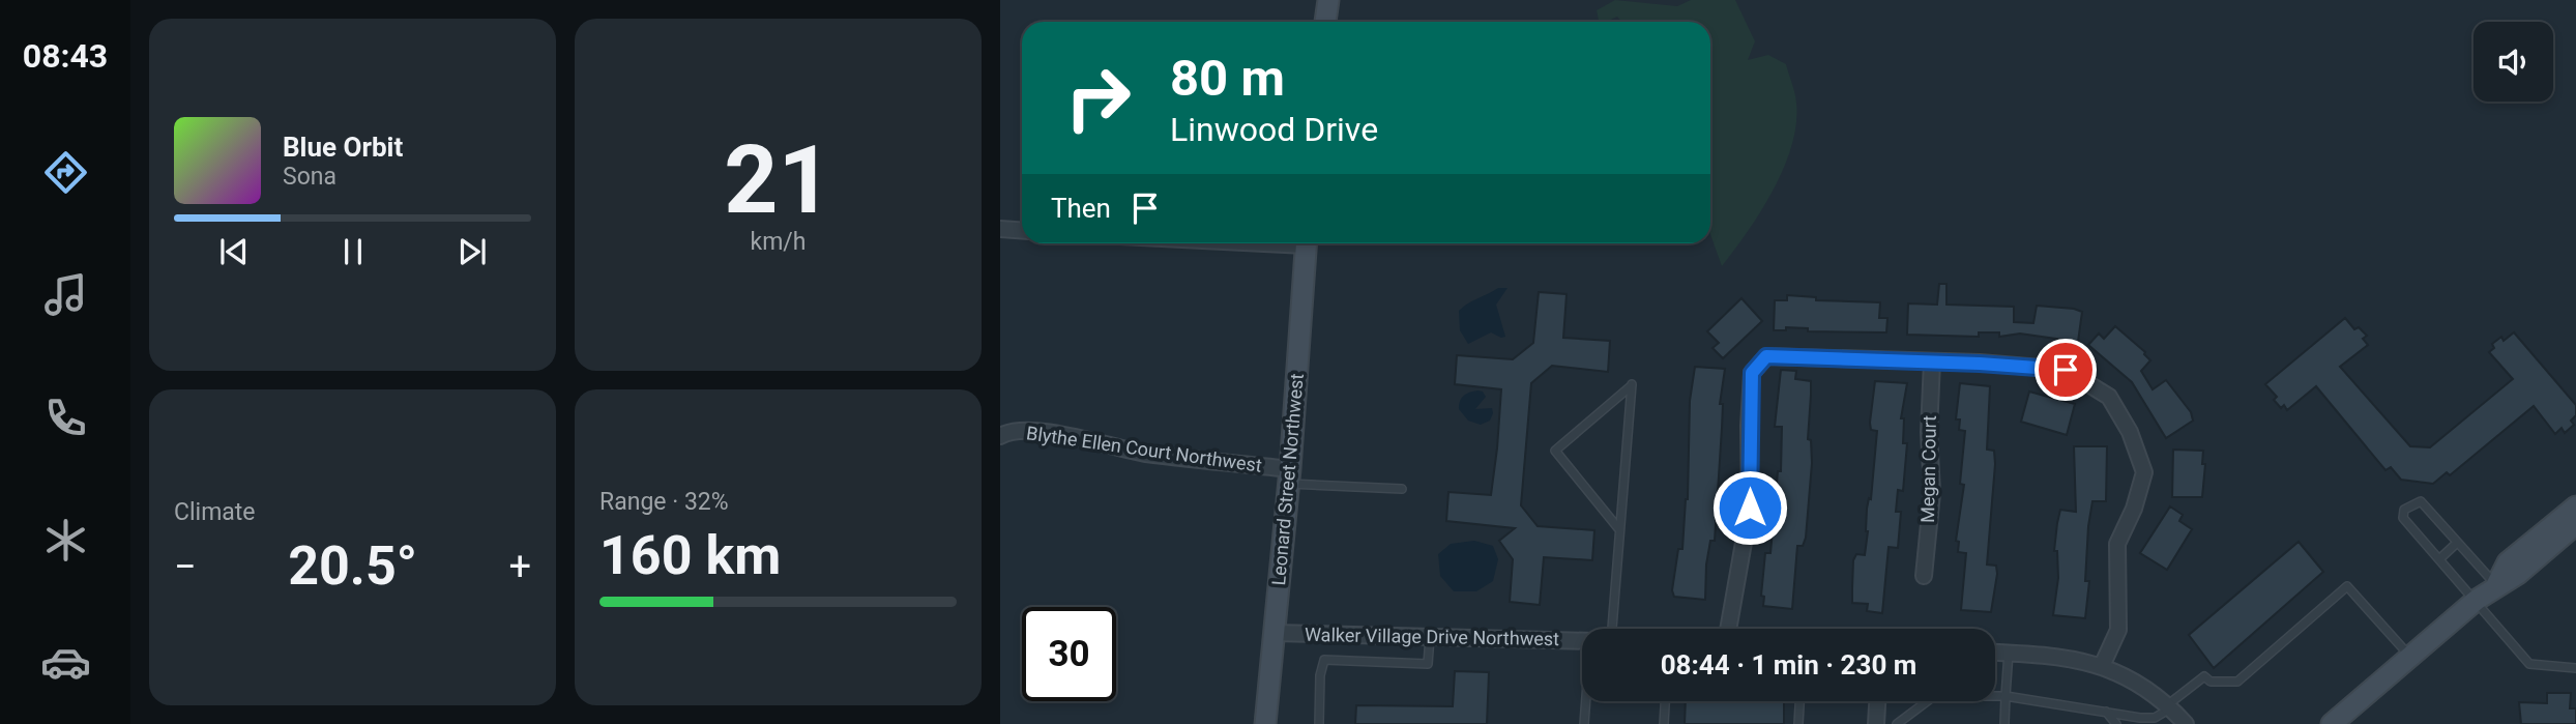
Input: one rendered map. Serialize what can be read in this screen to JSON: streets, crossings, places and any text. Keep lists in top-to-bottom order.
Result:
{
  "streets": {
    "main road": ["Leonard Street Northwest"],
    "street": ["Blythe Ellen Court Northwest", "Megan Court", "Walker Village Drive Northwest"]
  },
  "crossings": [
    ["Blythe Ellen Court Northwest", "Leonard Street Northwest"],
    ["Leonard Street Northwest", "Walker Village Drive Northwest"]
  ],
  "page": {
    "tabs": "08:43",
    "tile": [
      ["21", "km/h"],
      "Climate",
      ["Range · 32%", "160 km"]
    ],
    "turn": ["80 m", "Linwood Drive"],
    "song": ["Blue Orbit", "Sona"],
    "then": "Then",
    "heat": ["−", "20.5°", "+"],
    "limit": "30",
    "trip": "08:44 · 1 min · 230 m"
  }
}
